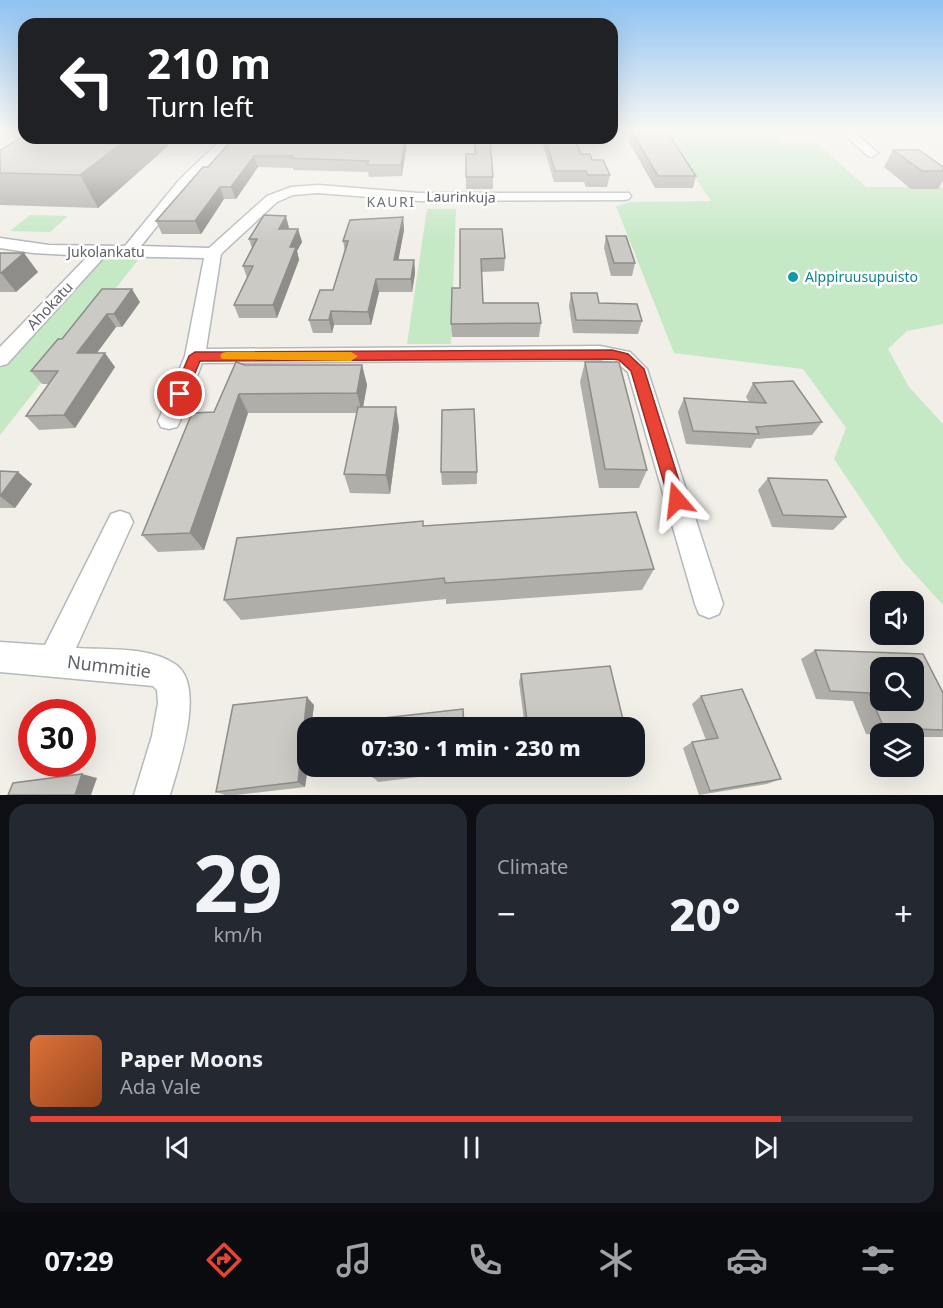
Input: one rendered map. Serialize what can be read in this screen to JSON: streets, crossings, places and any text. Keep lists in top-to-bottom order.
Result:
{
  "streets": {
    "street": [
      "Laurinkuja",
      "Jukolankatu",
      "Ahokatu",
      "Nummitie"
    ]
  },
  "crossings": [
    ["Laurinkuja", "Jukolankatu"],
    ["Jukolankatu", "Ahokatu"]
  ],
  "districts": ["KAURI"],
  "places": ["Alppiruusupuisto"],
  "page": {
    "turn": ["210 m", "Turn left"],
    "limit": "30",
    "trip": "07:30 · 1 min · 230 m",
    "tile": [
      ["29", "km/h"],
      "Climate"
    ],
    "heat": ["−", "20°", "+"],
    "song": ["Paper Moons", "Ada Vale"],
    "tabs": "07:29"
  }
}
